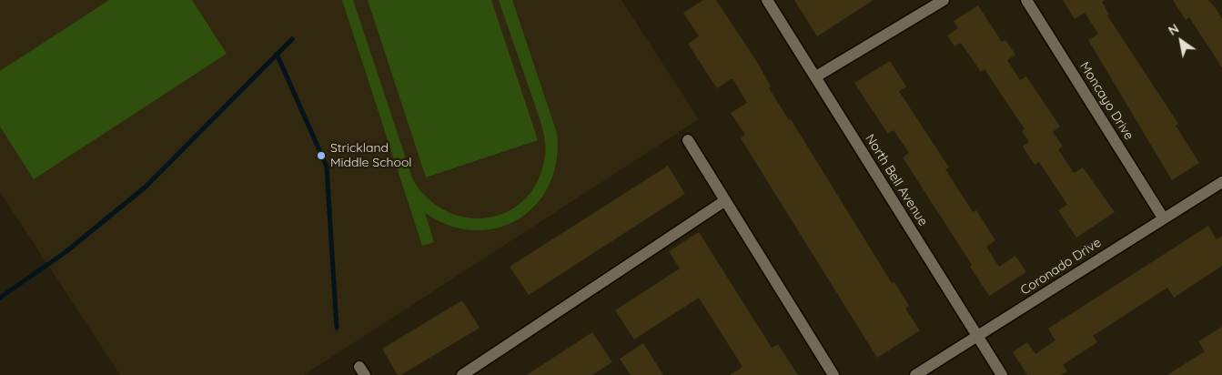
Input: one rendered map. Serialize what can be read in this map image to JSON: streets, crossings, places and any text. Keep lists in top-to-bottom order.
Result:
{
  "streets": {
    "street": ["Moncayo Drive", "North Bell Avenue", "Coronado Drive"]
  },
  "crossings": [
    ["Moncayo Drive", "Coronado Drive"],
    ["North Bell Avenue", "Coronado Drive"]
  ],
  "places": ["Strickland Middle School"],
  "north": "top left"
}
